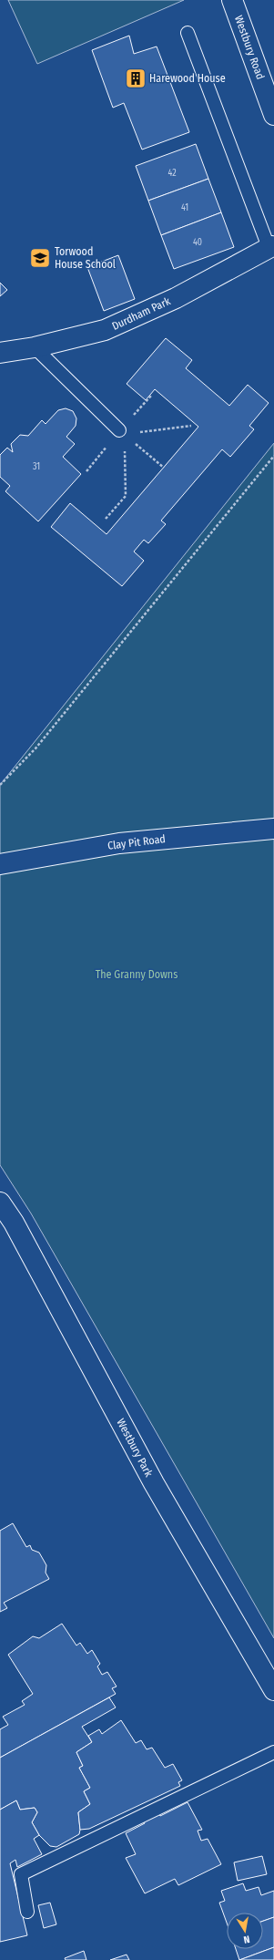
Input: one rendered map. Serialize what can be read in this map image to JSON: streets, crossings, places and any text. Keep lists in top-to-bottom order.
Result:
{
  "streets": {
    "street": [
      "Westbury Road",
      "Durdham Park",
      "Clay Pit Road",
      "Westbury Park"
    ]
  },
  "parks": ["The Granny Downs"],
  "places": {
    "building": ["Harewood House"],
    "school or university": ["Torwood House School"]
  },
  "house_numbers": [
    "42",
    "41",
    "40",
    "31"
  ],
  "north": "bottom"
}
